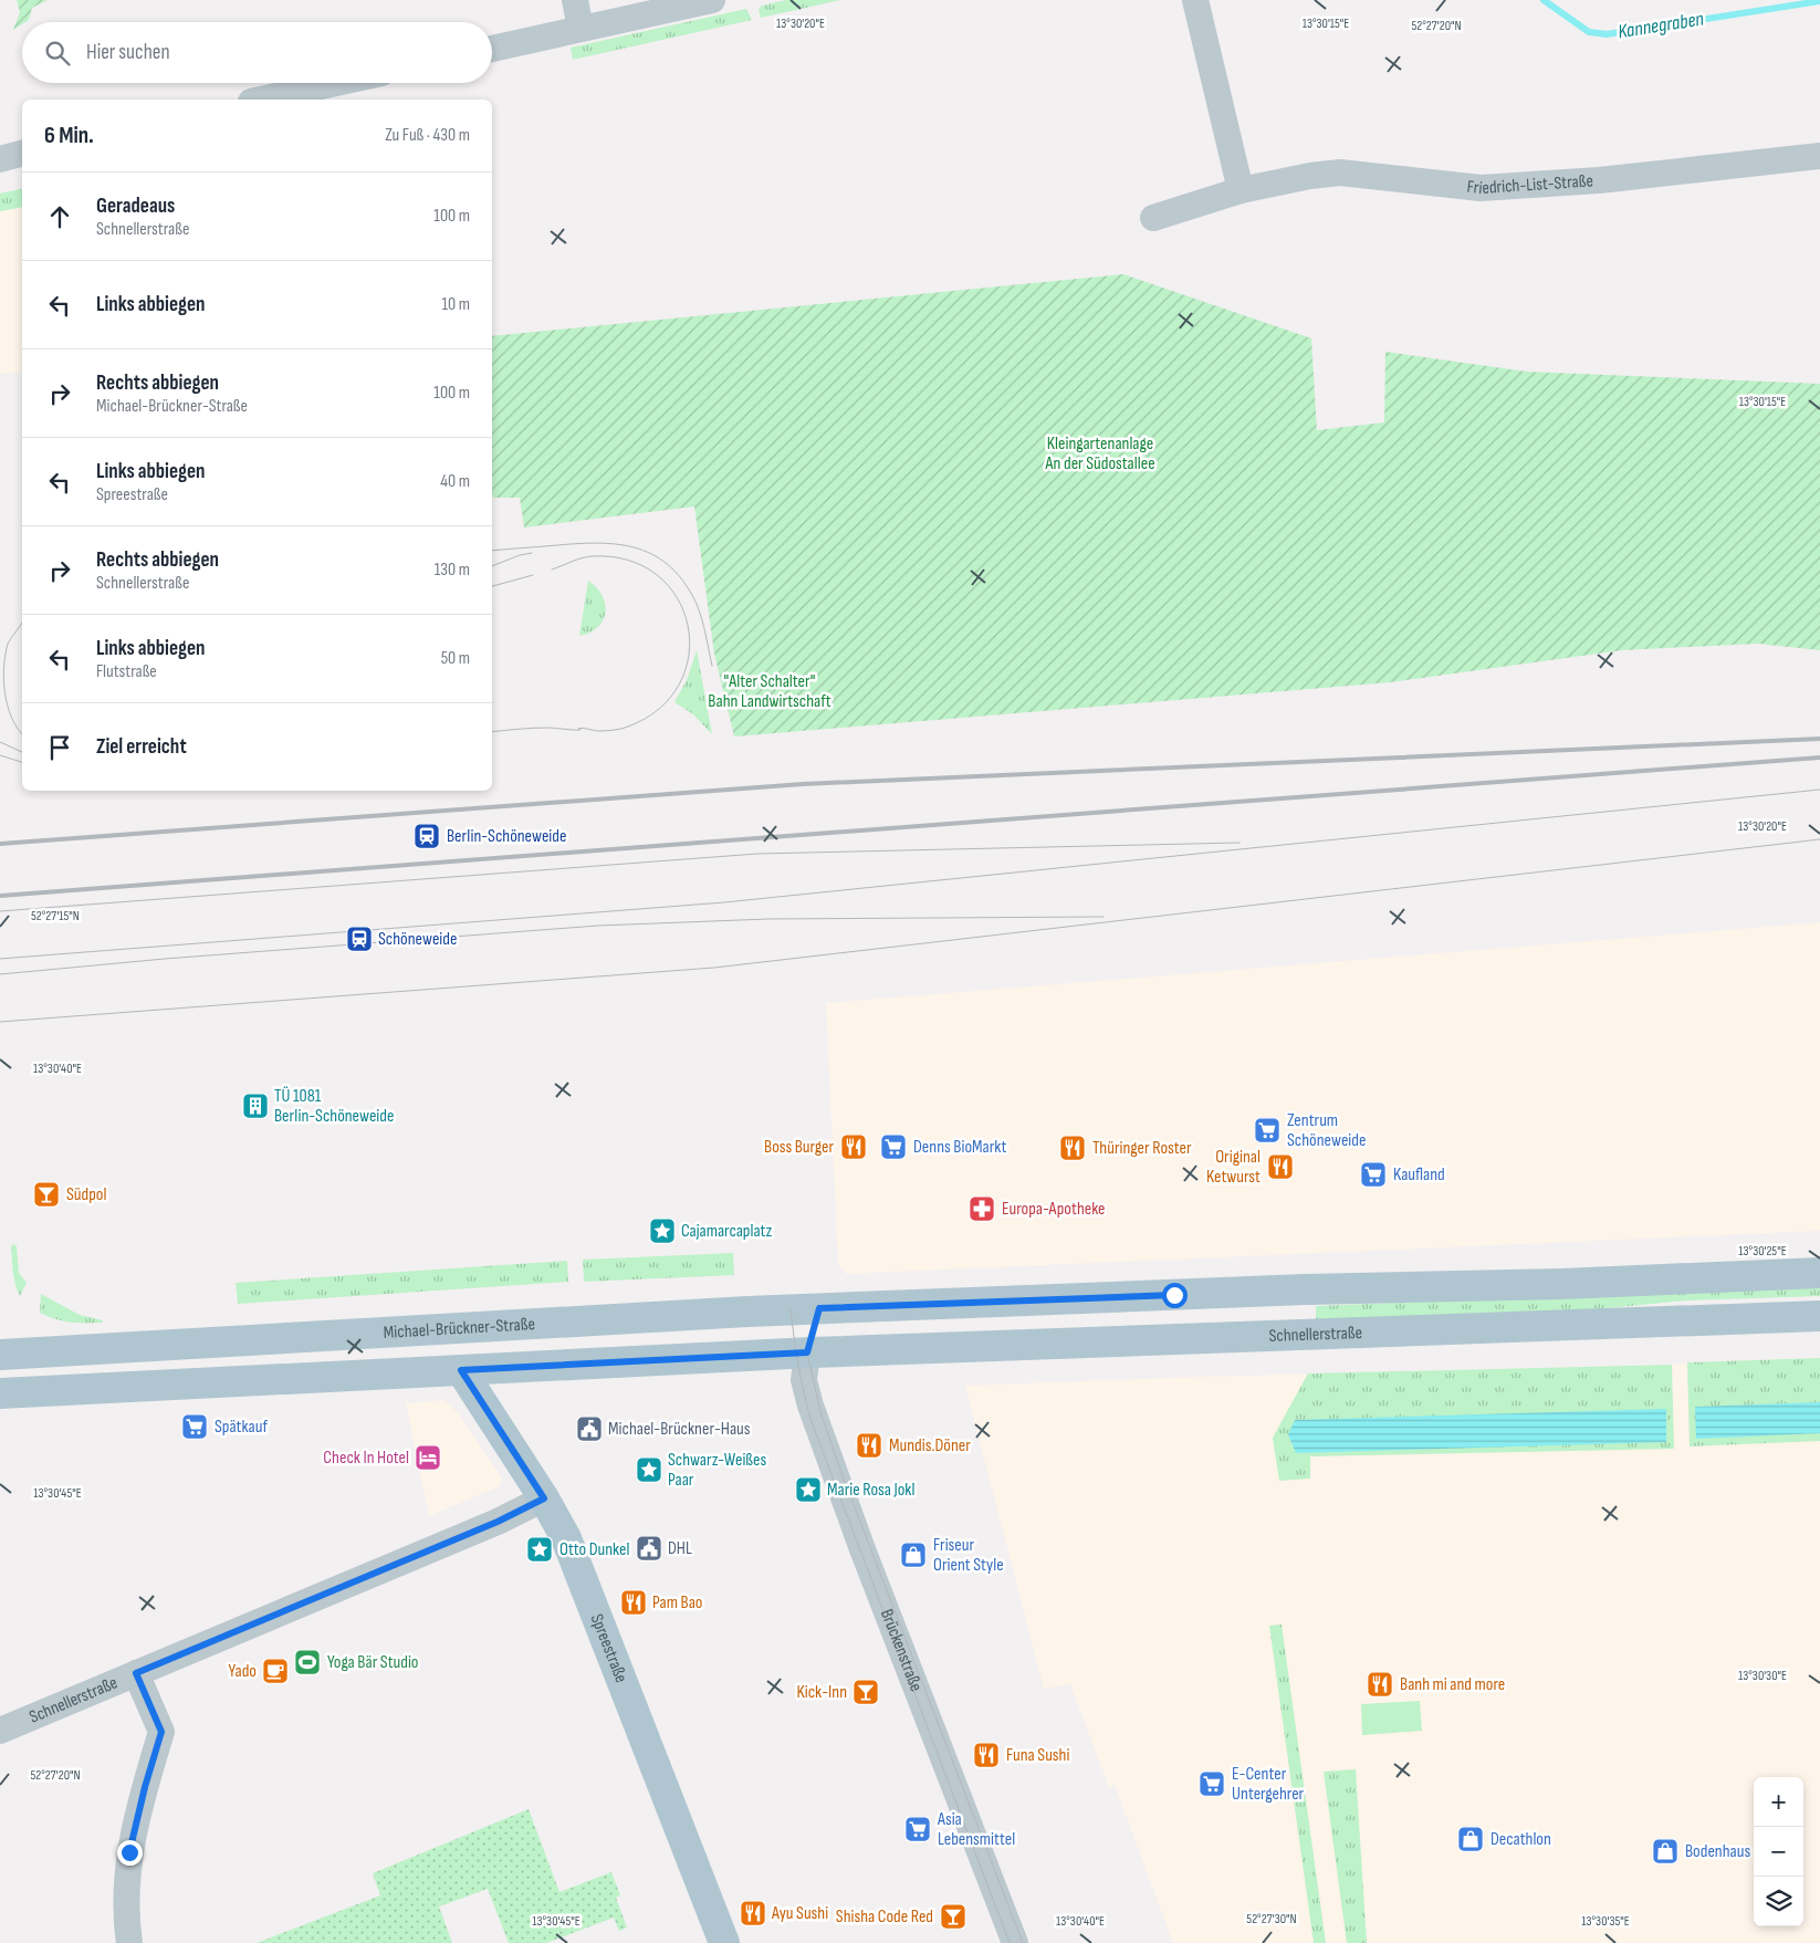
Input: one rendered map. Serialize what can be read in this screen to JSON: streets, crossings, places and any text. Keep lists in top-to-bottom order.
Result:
{
  "streets": {
    "main road": ["Michael-Brückner-Straße", "Schnellerstraße", "Spreestraße"],
    "street": ["Friedrich-List-Straße", "Brückenstraße"]
  },
  "crossings": [
    ["Schnellerstraße", "Spreestraße"],
    ["Schnellerstraße", "Brückenstraße"]
  ],
  "water": ["Kannegraben"],
  "parks": ["Kleingartenanlage An der Südostallee", "\"Alter Schalter\" Bahn Landwirtschaft"],
  "places": {
    "station": ["Berlin-Schöneweide", "Schöneweide"],
    "building": ["TÜ 1081 Berlin-Schöneweide"],
    "supermarket": [
      "Zentrum Schöneweide",
      "Denns BioMarkt",
      "Kaufland",
      "Spätkauf",
      "E-Center Untergehrer",
      "Asia Lebensmittel"
    ],
    "restaurant": [
      "Boss Burger",
      "Thüringer Roster",
      "Original Ketwurst",
      "Mundis.Döner",
      "Pam Bao",
      "Banh mi and more",
      "Funa Sushi",
      "Ayu Sushi"
    ],
    "bar": ["Südpol", "Kick-Inn", "Shisha Code Red"],
    "pharmacy": ["Europa-Apotheke"],
    "place": [
      "Cajamarcaplatz",
      "Schwarz-Weißes Paar",
      "Marie Rosa Jokl",
      "Otto Dunkel"
    ],
    "public building": ["Michael-Brückner-Haus", "DHL"],
    "hotel": ["Check In Hotel"],
    "shop": ["Friseur Orient Style", "Decathlon", "Bodenhaus"],
    "sports": ["Yoga Bär Studio"],
    "cafe": ["Yado"]
  },
  "page": {
    "search": "Hier suchen",
    "heading": ["6 Min.", "Zu Fuß · 430 m"],
    "list": [
      ["Geradeaus", "Schnellerstraße", "100 m"],
      ["Links abbiegen", "10 m"],
      ["Rechts abbiegen", "Michael-Brückner-Straße", "100 m"],
      ["Links abbiegen", "Spreestraße", "40 m"],
      ["Rechts abbiegen", "Schnellerstraße", "130 m"],
      ["Links abbiegen", "Flutstraße", "50 m"],
      "Ziel erreicht"
    ],
    "map_buttons": ["+", "−"]
  },
  "coordinates": [
    "13°30'20\"E",
    "13°30'15\"E",
    "52°27'20\"N",
    "52°27'15\"N",
    "13°30'40\"E",
    "13°30'25\"E",
    "13°30'45\"E",
    "13°30'30\"E",
    "52°27'30\"N",
    "13°30'35\"E"
  ]
}
